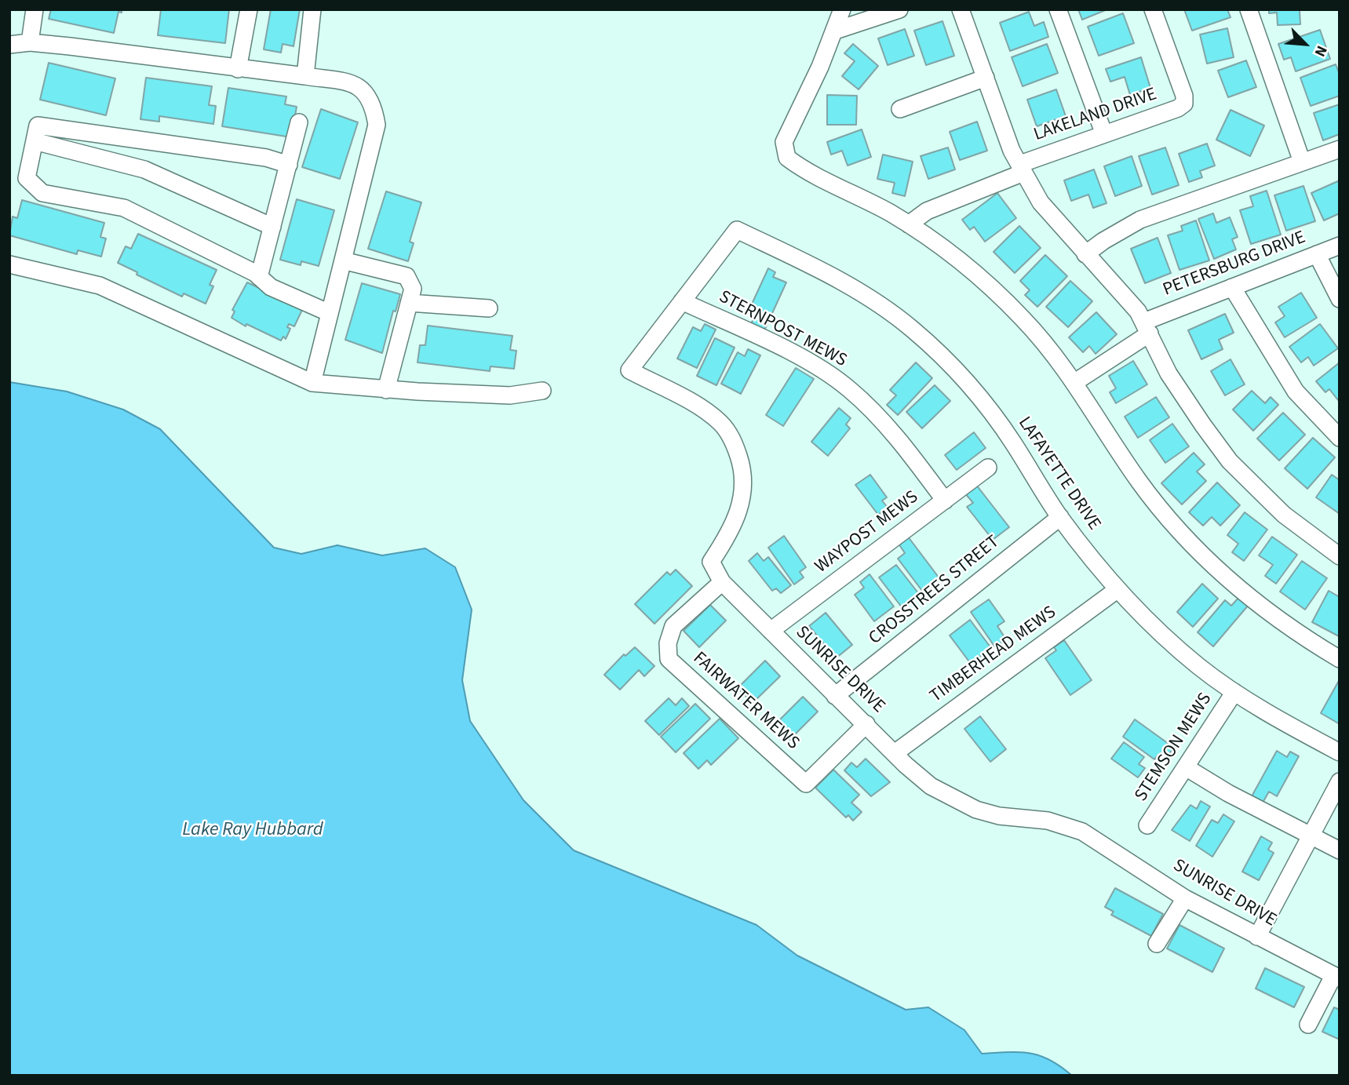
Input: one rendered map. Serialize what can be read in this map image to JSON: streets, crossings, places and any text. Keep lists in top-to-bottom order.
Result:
{
  "streets": {
    "street": [
      "LAKELAND DRIVE",
      "PETERSBURG DRIVE",
      "STERNPOST MEWS",
      "LAFAYETTE DRIVE",
      "WAYPOST MEWS",
      "CROSSTREES STREET",
      "TIMBERHEAD MEWS",
      "SUNRISE DRIVE",
      "FAIRWATER MEWS",
      "STEMSON MEWS"
    ]
  },
  "crossings": [
    ["STERNPOST MEWS", "WAYPOST MEWS"],
    ["STERNPOST MEWS", "SUNRISE DRIVE"],
    ["LAFAYETTE DRIVE", "CROSSTREES STREET"],
    ["LAFAYETTE DRIVE", "TIMBERHEAD MEWS"],
    ["LAFAYETTE DRIVE", "SUNRISE DRIVE"],
    ["LAFAYETTE DRIVE", "STEMSON MEWS"],
    ["WAYPOST MEWS", "SUNRISE DRIVE"],
    ["CROSSTREES STREET", "SUNRISE DRIVE"],
    ["TIMBERHEAD MEWS", "SUNRISE DRIVE"],
    ["SUNRISE DRIVE", "FAIRWATER MEWS"]
  ],
  "water": ["Lake Ray Hubbard"],
  "north": "bottom right"
}
